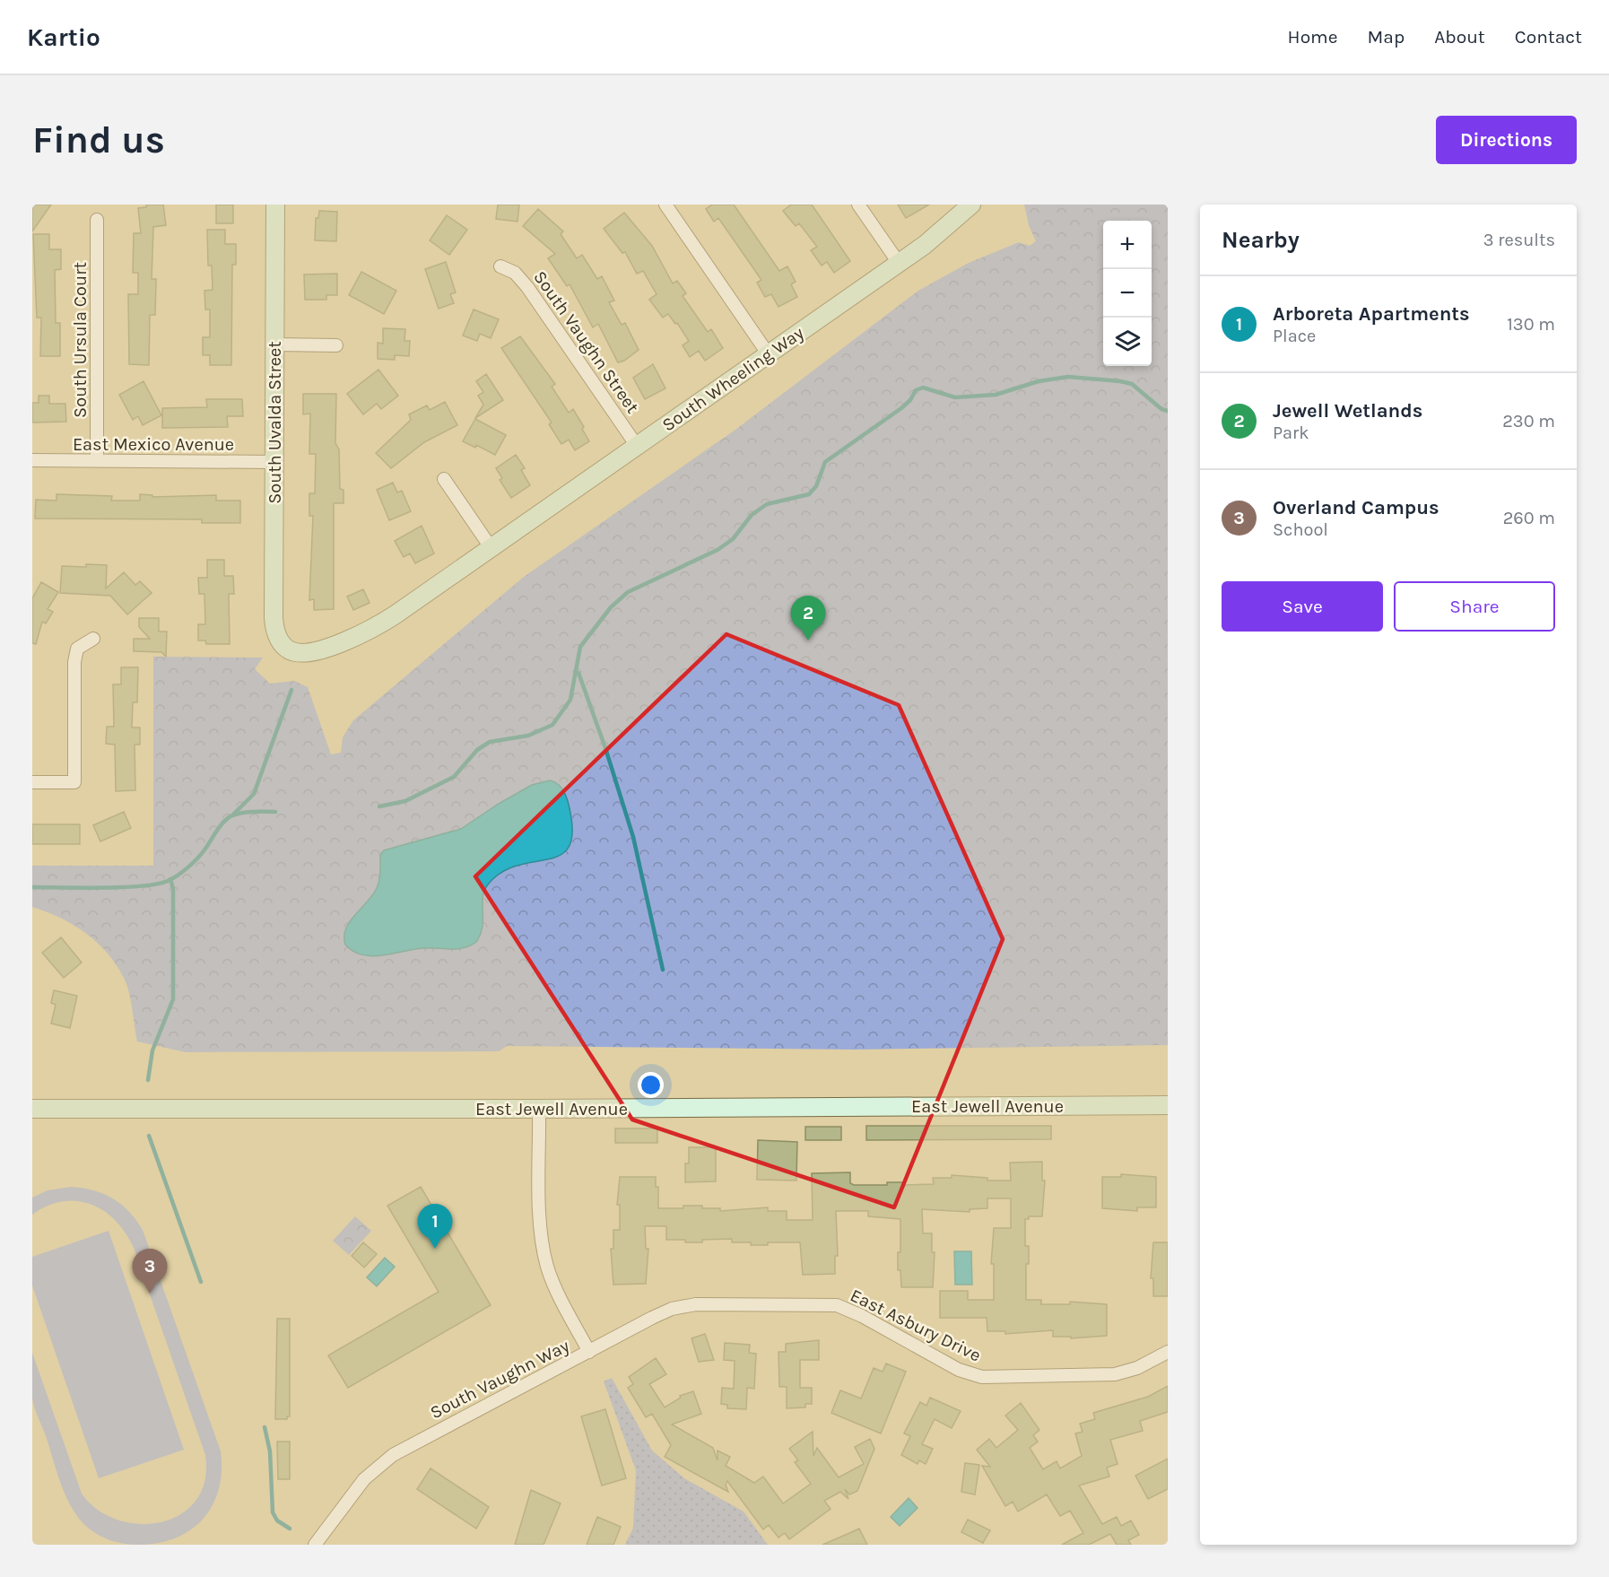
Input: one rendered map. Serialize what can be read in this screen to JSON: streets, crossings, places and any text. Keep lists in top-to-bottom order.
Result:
{
  "streets": {
    "street": [
      "South Ursula Court",
      "South Vaughn Street",
      "South Wheeling Way",
      "South Uvalda Street",
      "East Mexico Avenue",
      "East Jewell Avenue",
      "East Asbury Drive",
      "South Vaughn Way"
    ]
  },
  "crossings": [
    ["South Ursula Court", "East Mexico Avenue"],
    ["South Vaughn Street", "South Wheeling Way"],
    ["South Wheeling Way", "South Uvalda Street"],
    ["South Uvalda Street", "East Mexico Avenue"],
    ["East Jewell Avenue", "South Vaughn Way"],
    ["East Asbury Drive", "South Vaughn Way"]
  ],
  "page": {
    "header": "Kartio",
    "nav": [
      "Home",
      "Map",
      "About",
      "Contact"
    ],
    "buttons": [
      "Directions",
      ["Save", "Share"]
    ],
    "title": "Find us",
    "heading": ["Nearby", "3 results"],
    "map_buttons": ["+", "−"],
    "list": [
      {
        "mark": "1",
        "name": "Arboreta Apartments",
        "note": "Place",
        "value": "130 m"
      },
      {
        "mark": "2",
        "name": "Jewell Wetlands",
        "note": "Park",
        "value": "230 m"
      },
      {
        "mark": "3",
        "name": "Overland Campus",
        "note": "School",
        "value": "260 m"
      }
    ],
    "pins": ["2", "1", "3"]
  }
}
